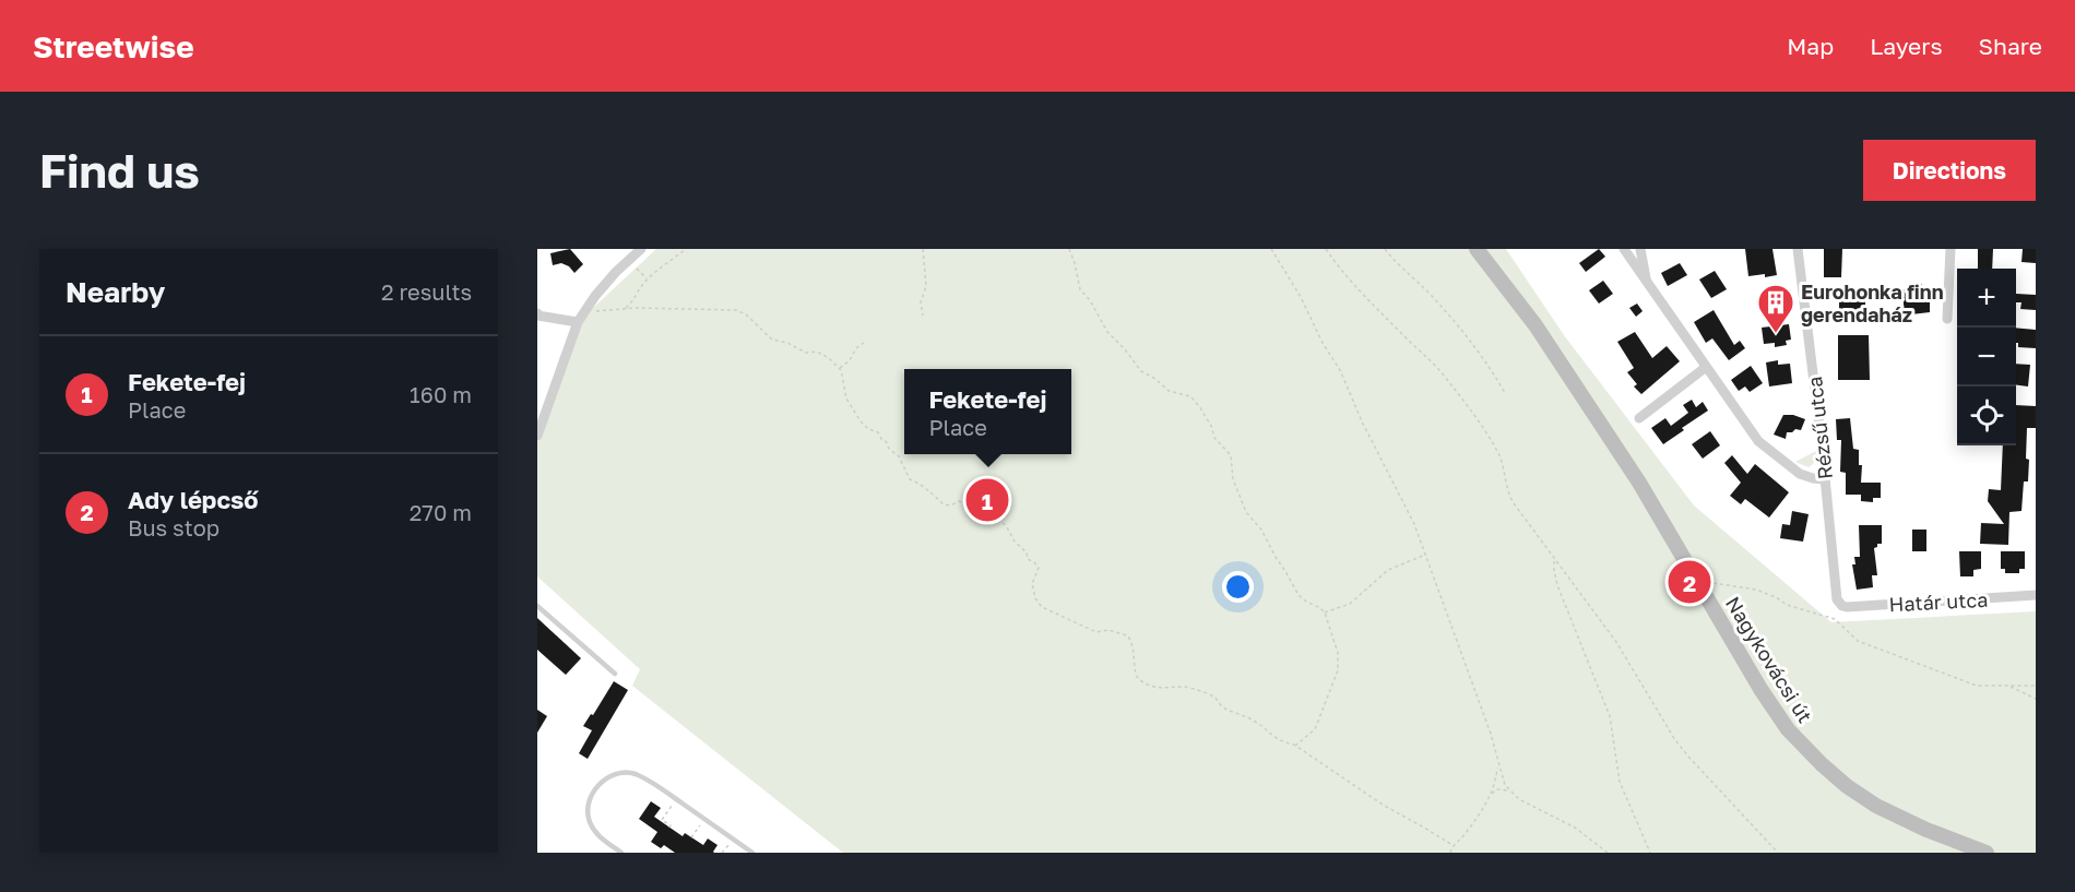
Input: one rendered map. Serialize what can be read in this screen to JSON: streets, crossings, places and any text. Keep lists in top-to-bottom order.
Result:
{
  "streets": {
    "street": ["Rézsű utca", "Határ utca", "Nagykovácsi út"]
  },
  "crossings": [
    ["Rézsű utca", "Határ utca"]
  ],
  "places": {
    "building": ["Eurohonka finn gerendaház"]
  },
  "page": {
    "header": "Streetwise",
    "nav": ["Map", "Layers", "Share"],
    "buttons": "Directions",
    "title": "Find us",
    "heading": ["Nearby", "2 results"],
    "map_buttons": ["+", "−"],
    "list": [
      {
        "mark": "1",
        "name": "Fekete-fej",
        "note": "Place",
        "value": "160 m"
      },
      {
        "mark": "2",
        "name": "Ady lépcső",
        "note": "Bus stop",
        "value": "270 m"
      }
    ],
    "popup": ["Fekete-fej", "Place"],
    "pins": ["1", "2"]
  }
}
